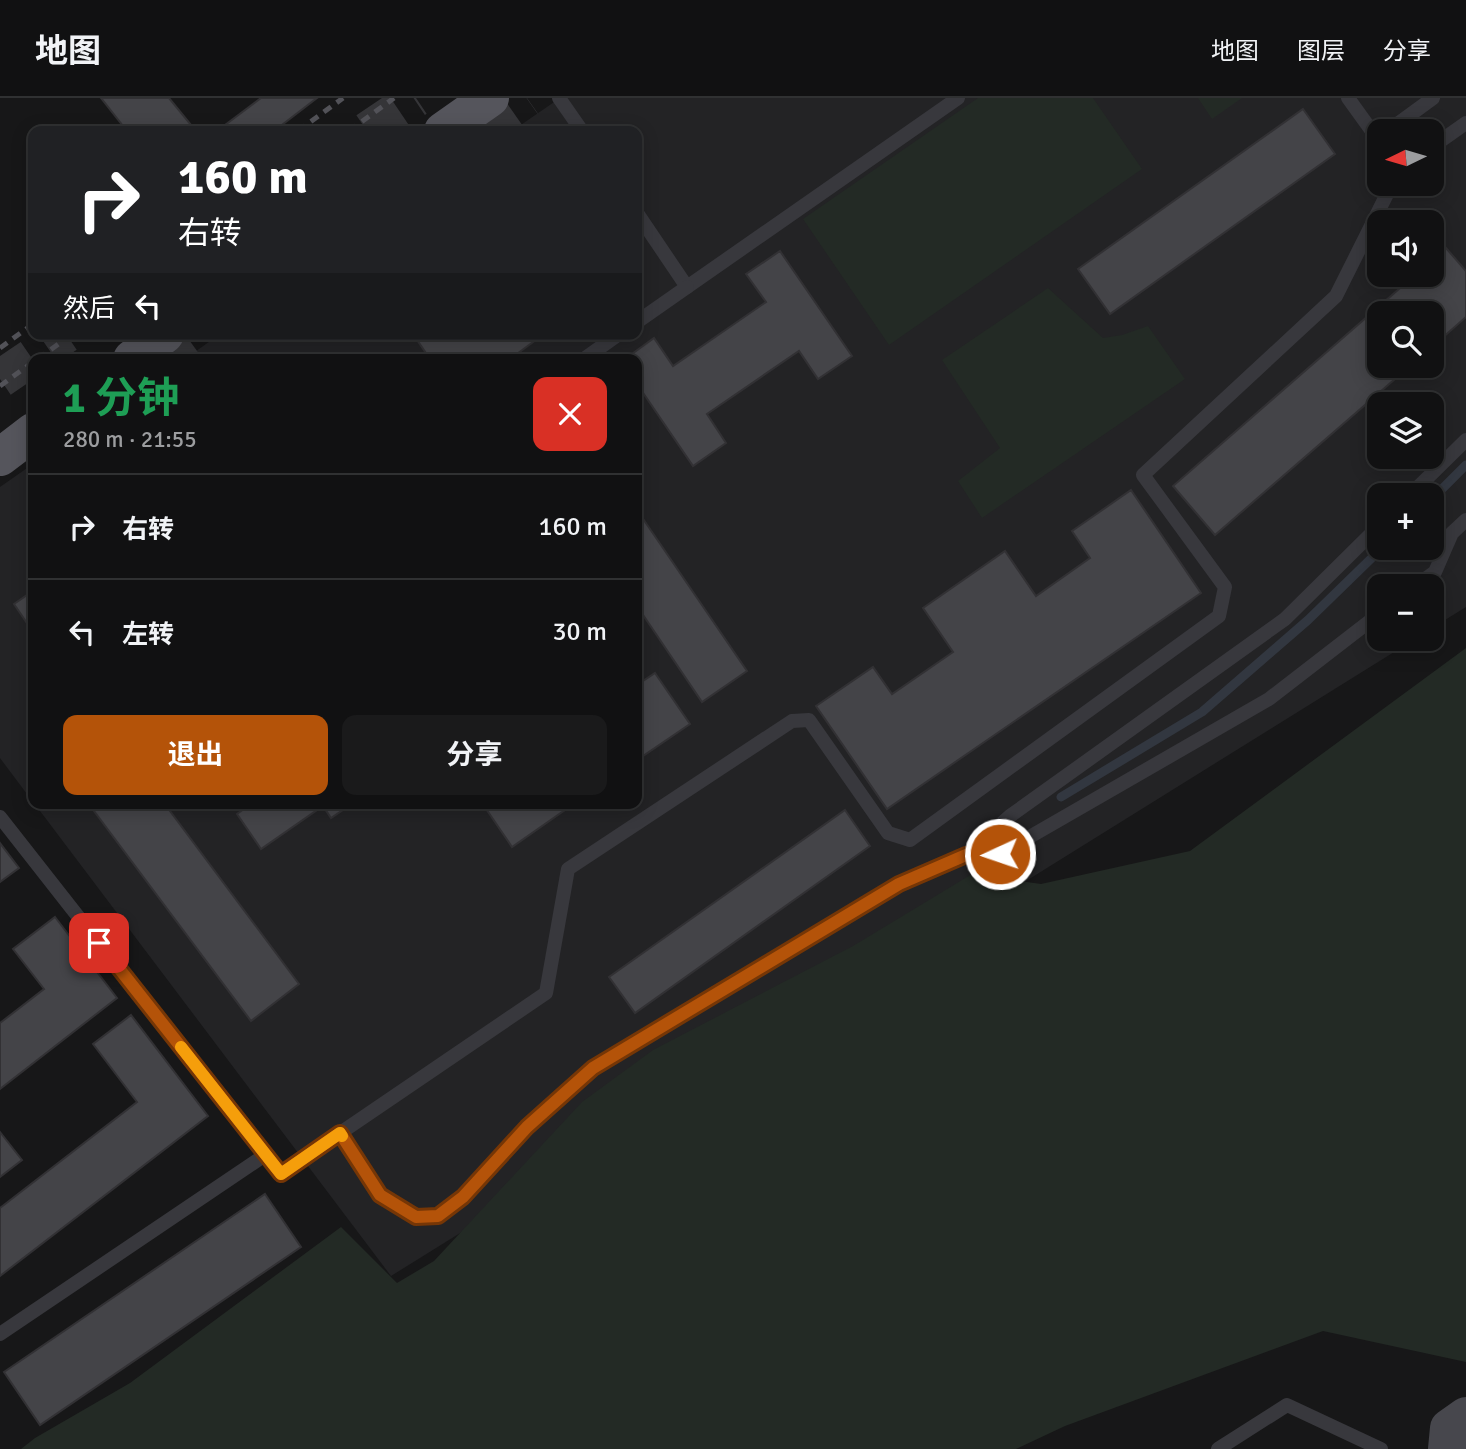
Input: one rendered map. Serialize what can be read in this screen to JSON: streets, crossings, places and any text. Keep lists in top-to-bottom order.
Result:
{
  "north": "left",
  "page": {
    "header": "地图",
    "nav": ["地图", "图层", "分享"],
    "map_buttons": ["+", "−"],
    "turn": ["160 m", "右转"],
    "then": "然后",
    "heading": ["1 分钟", "280 m · 21:55"],
    "list": [
      {
        "name": "右转",
        "value": "160 m"
      },
      {
        "name": "左转",
        "value": "30 m"
      }
    ],
    "buttons": ["退出", "分享"]
  }
}
